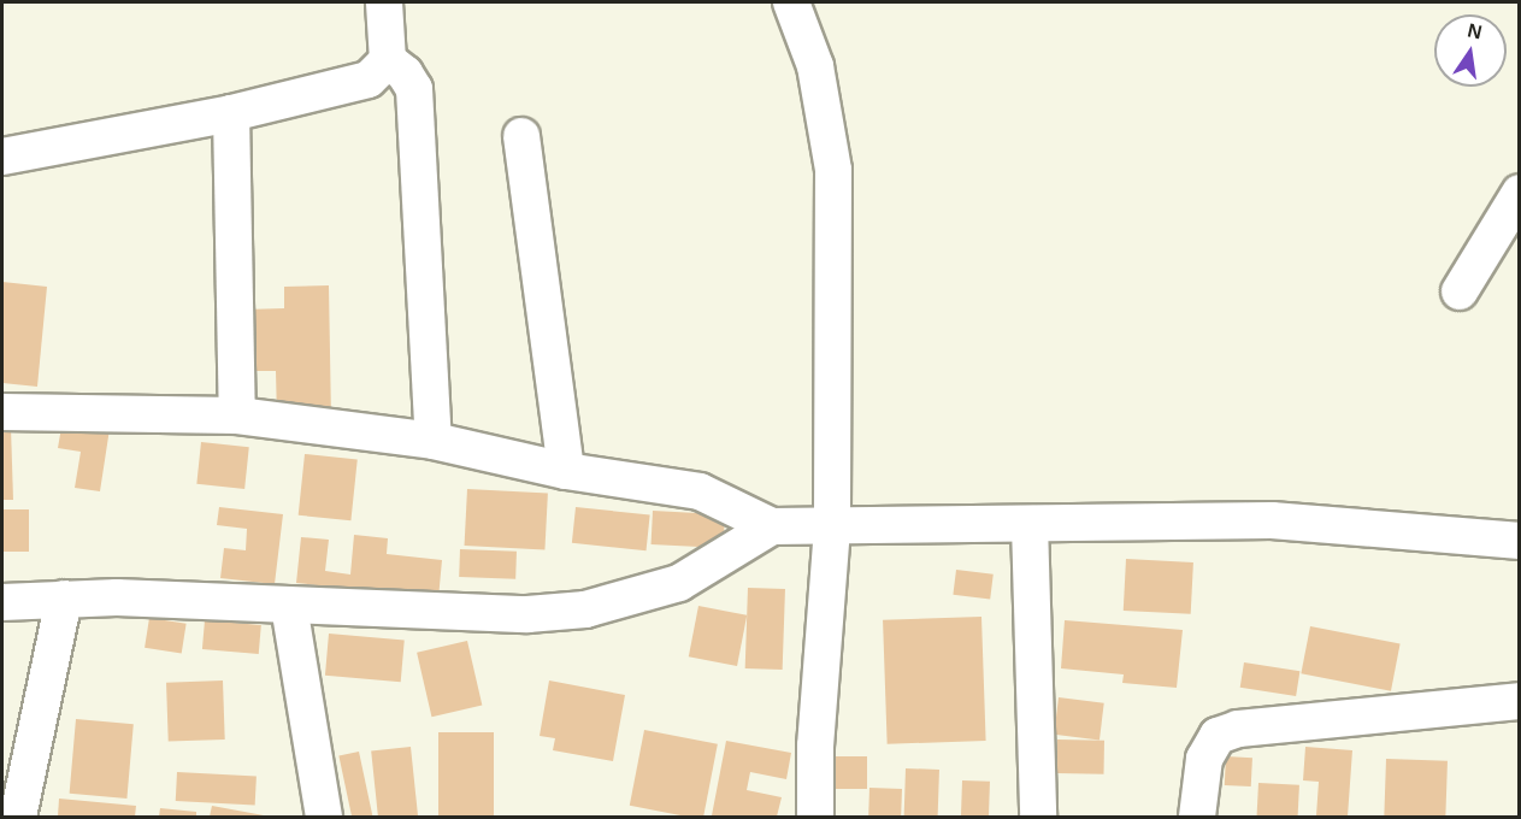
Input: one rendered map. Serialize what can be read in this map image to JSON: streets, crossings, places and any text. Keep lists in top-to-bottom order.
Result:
{
  "north": "top"
}
